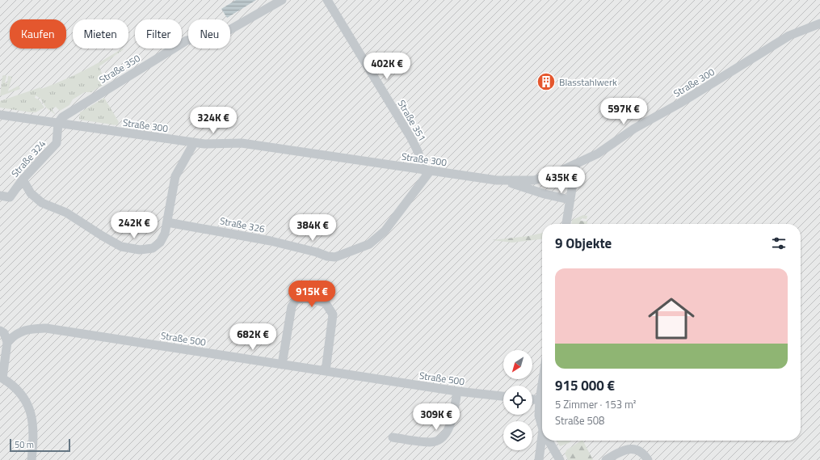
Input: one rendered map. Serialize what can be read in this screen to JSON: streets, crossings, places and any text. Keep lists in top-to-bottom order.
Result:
{
  "streets": {
    "street": [
      "Straße 350",
      "Straße 300",
      "Straße 351",
      "Straße 324",
      "Straße 326",
      "Straße 500"
    ]
  },
  "crossings": [
    ["Straße 350", "Straße 300"],
    ["Straße 350", "Straße 324"],
    ["Straße 300", "Straße 351"],
    ["Straße 300", "Straße 324"],
    ["Straße 300", "Straße 326"],
    ["Straße 351", "Straße 326"]
  ],
  "places": {
    "building": ["Blasstahlwerk"]
  },
  "scale_bar": "50 m",
  "north": "bottom left",
  "page": {
    "chip": [
      "Kaufen",
      "Mieten",
      "Filter",
      "Neu"
    ],
    "price": [
      "402K €",
      "597K €",
      "324K €",
      "435K €",
      "242K €",
      "384K €",
      "915K €",
      "682K €",
      "309K €"
    ],
    "heading": "9 Objekte",
    "list": [
      {
        "name": "915 000 €",
        "note": "5 Zimmer · 153 m² · Straße 508"
      }
    ],
    "scale": "50 m"
  }
}
